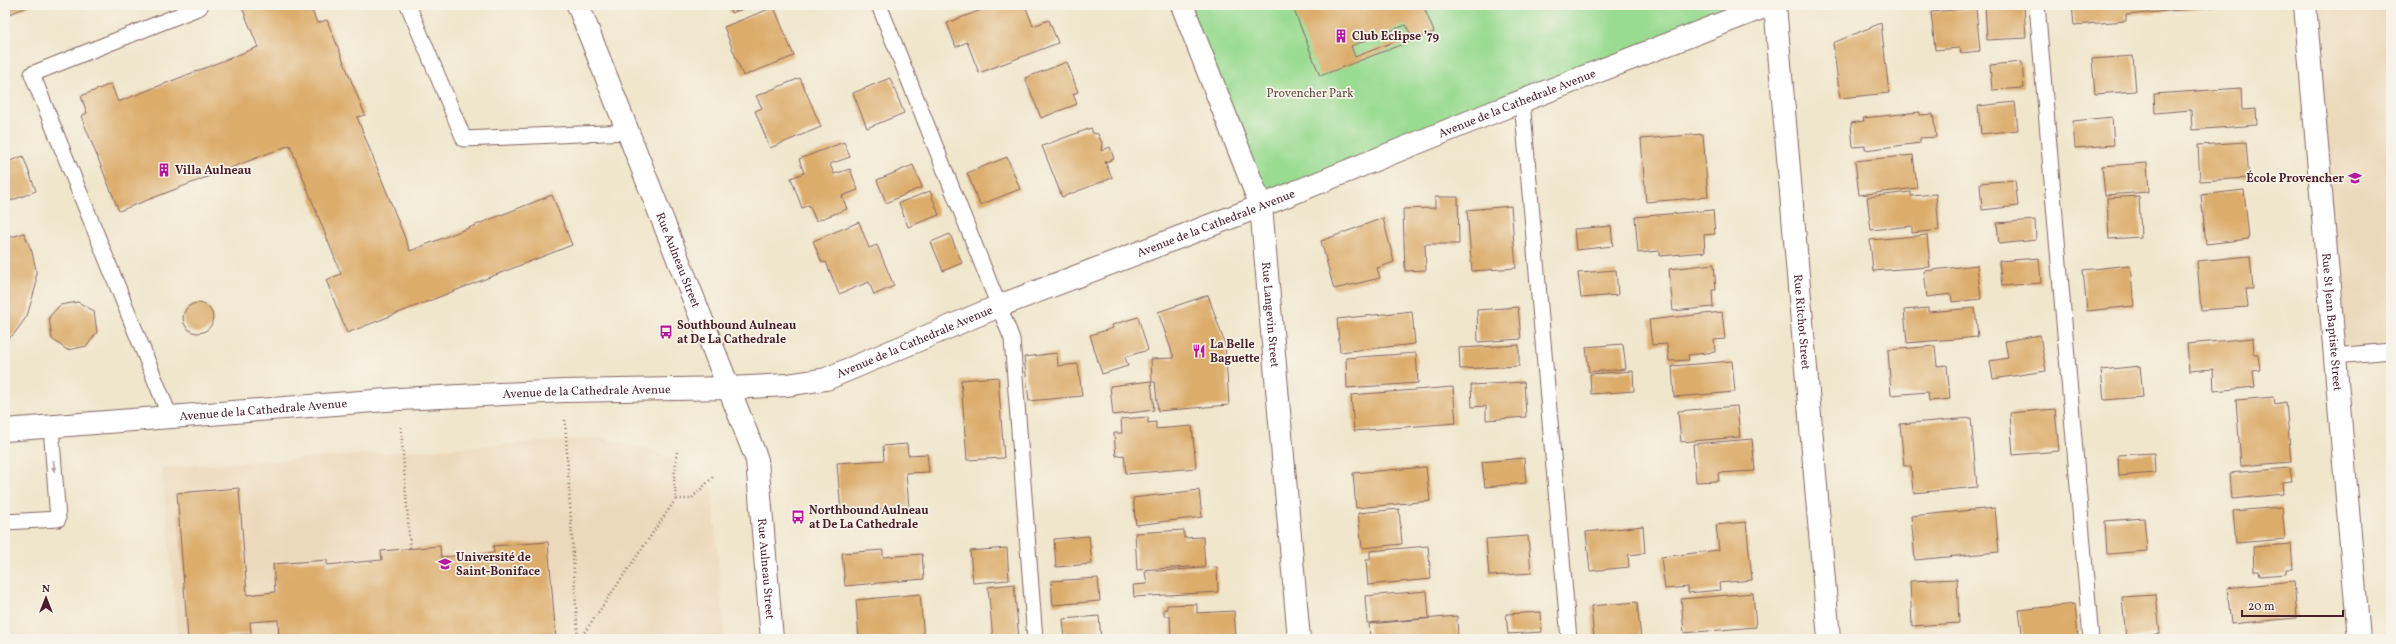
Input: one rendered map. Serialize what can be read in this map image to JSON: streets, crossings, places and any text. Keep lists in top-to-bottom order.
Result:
{
  "streets": {
    "street": [
      "Avenue de la Cathedrale Avenue",
      "Rue Aulneau Street",
      "Rue Langevin Street",
      "Rue Ritchot Street",
      "Rue St Jean Baptiste Street"
    ]
  },
  "crossings": [
    ["Avenue de la Cathedrale Avenue", "Rue Aulneau Street"],
    ["Avenue de la Cathedrale Avenue", "Rue Langevin Street"],
    ["Avenue de la Cathedrale Avenue", "Rue Ritchot Street"]
  ],
  "parks": ["Provencher Park"],
  "places": {
    "building": ["Club Eclipse ’79", "Villa Aulneau"],
    "school or university": ["École Provencher", "Université de Saint-Boniface"],
    "bus stop": ["Southbound Aulneau at De La Cathedrale", "Northbound Aulneau at De La Cathedrale"],
    "restaurant": ["La Belle Baguette"]
  },
  "scale_bar": "20 m",
  "north": "top"
}
